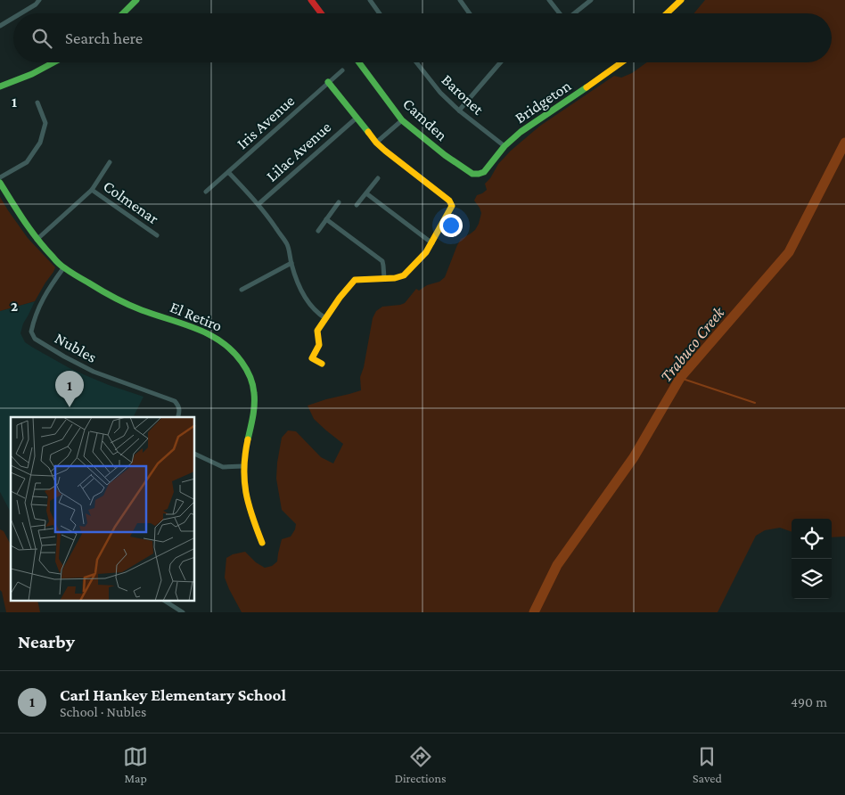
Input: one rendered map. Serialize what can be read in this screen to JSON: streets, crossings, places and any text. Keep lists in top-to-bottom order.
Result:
{
  "streets": {
    "street": [
      "Baronet",
      "Bridgeton",
      "Camden",
      "Iris Avenue",
      "Lilac Avenue",
      "Colmenar",
      "El Retiro",
      "Nubles"
    ]
  },
  "crossings": [
    ["Baronet", "Bridgeton"],
    ["Bridgeton", "Camden"],
    ["El Retiro", "Nubles"]
  ],
  "water": ["Trabuco Creek"],
  "page": {
    "search": "Search here",
    "pins": "1",
    "heading": "Nearby",
    "list": [
      {
        "mark": "1",
        "name": "Carl Hankey Elementary School",
        "note": "School · Nubles",
        "value": "490 m"
      }
    ],
    "nav": ["Map", "Directions", "Saved"]
  },
  "grid": {
    "rows": ["1", "2"]
  }
}
